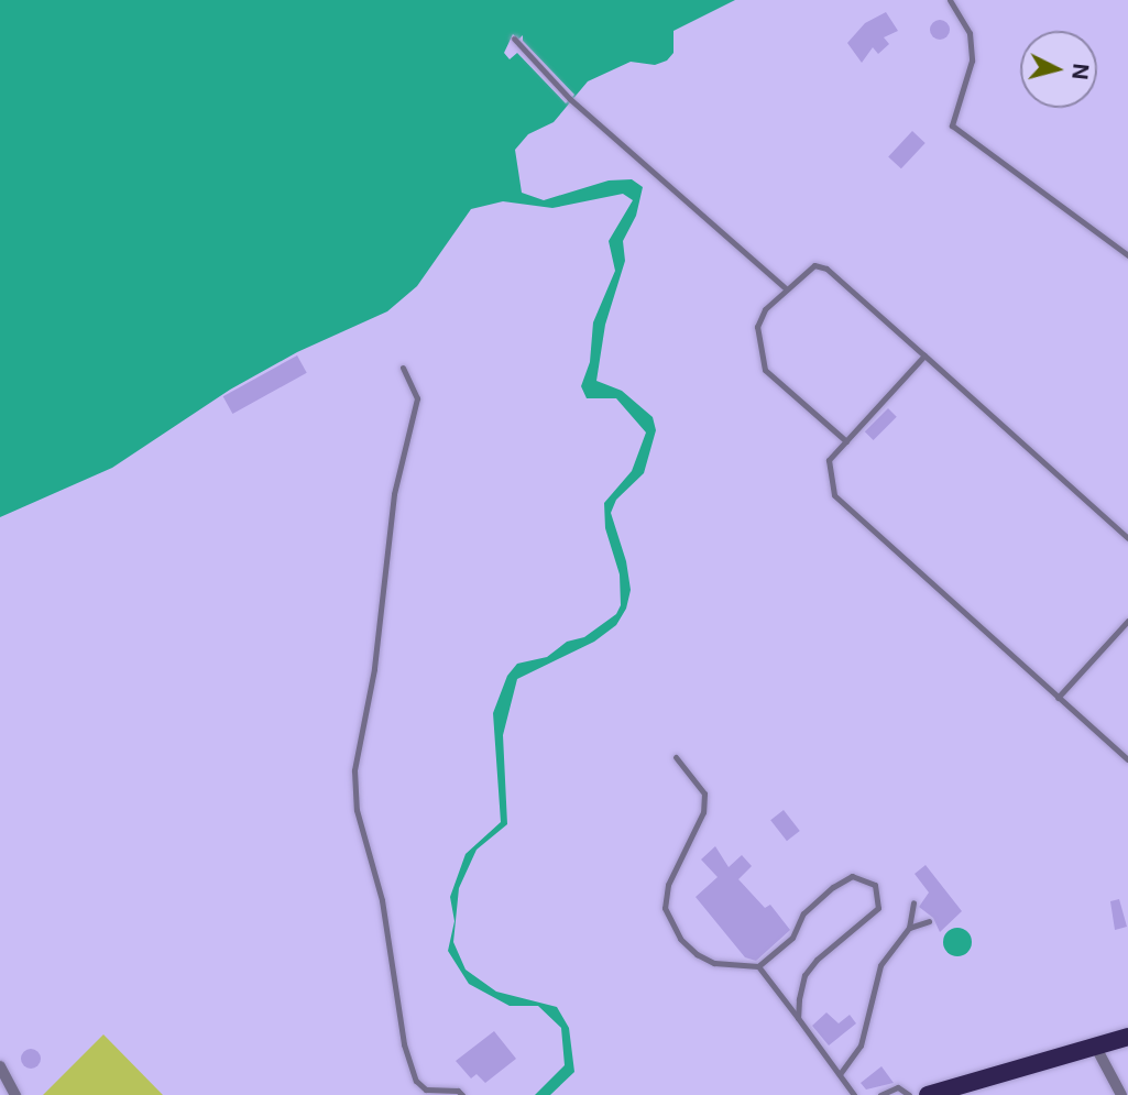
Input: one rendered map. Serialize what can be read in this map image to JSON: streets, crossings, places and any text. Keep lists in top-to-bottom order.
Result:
{
  "north": "right"
}
